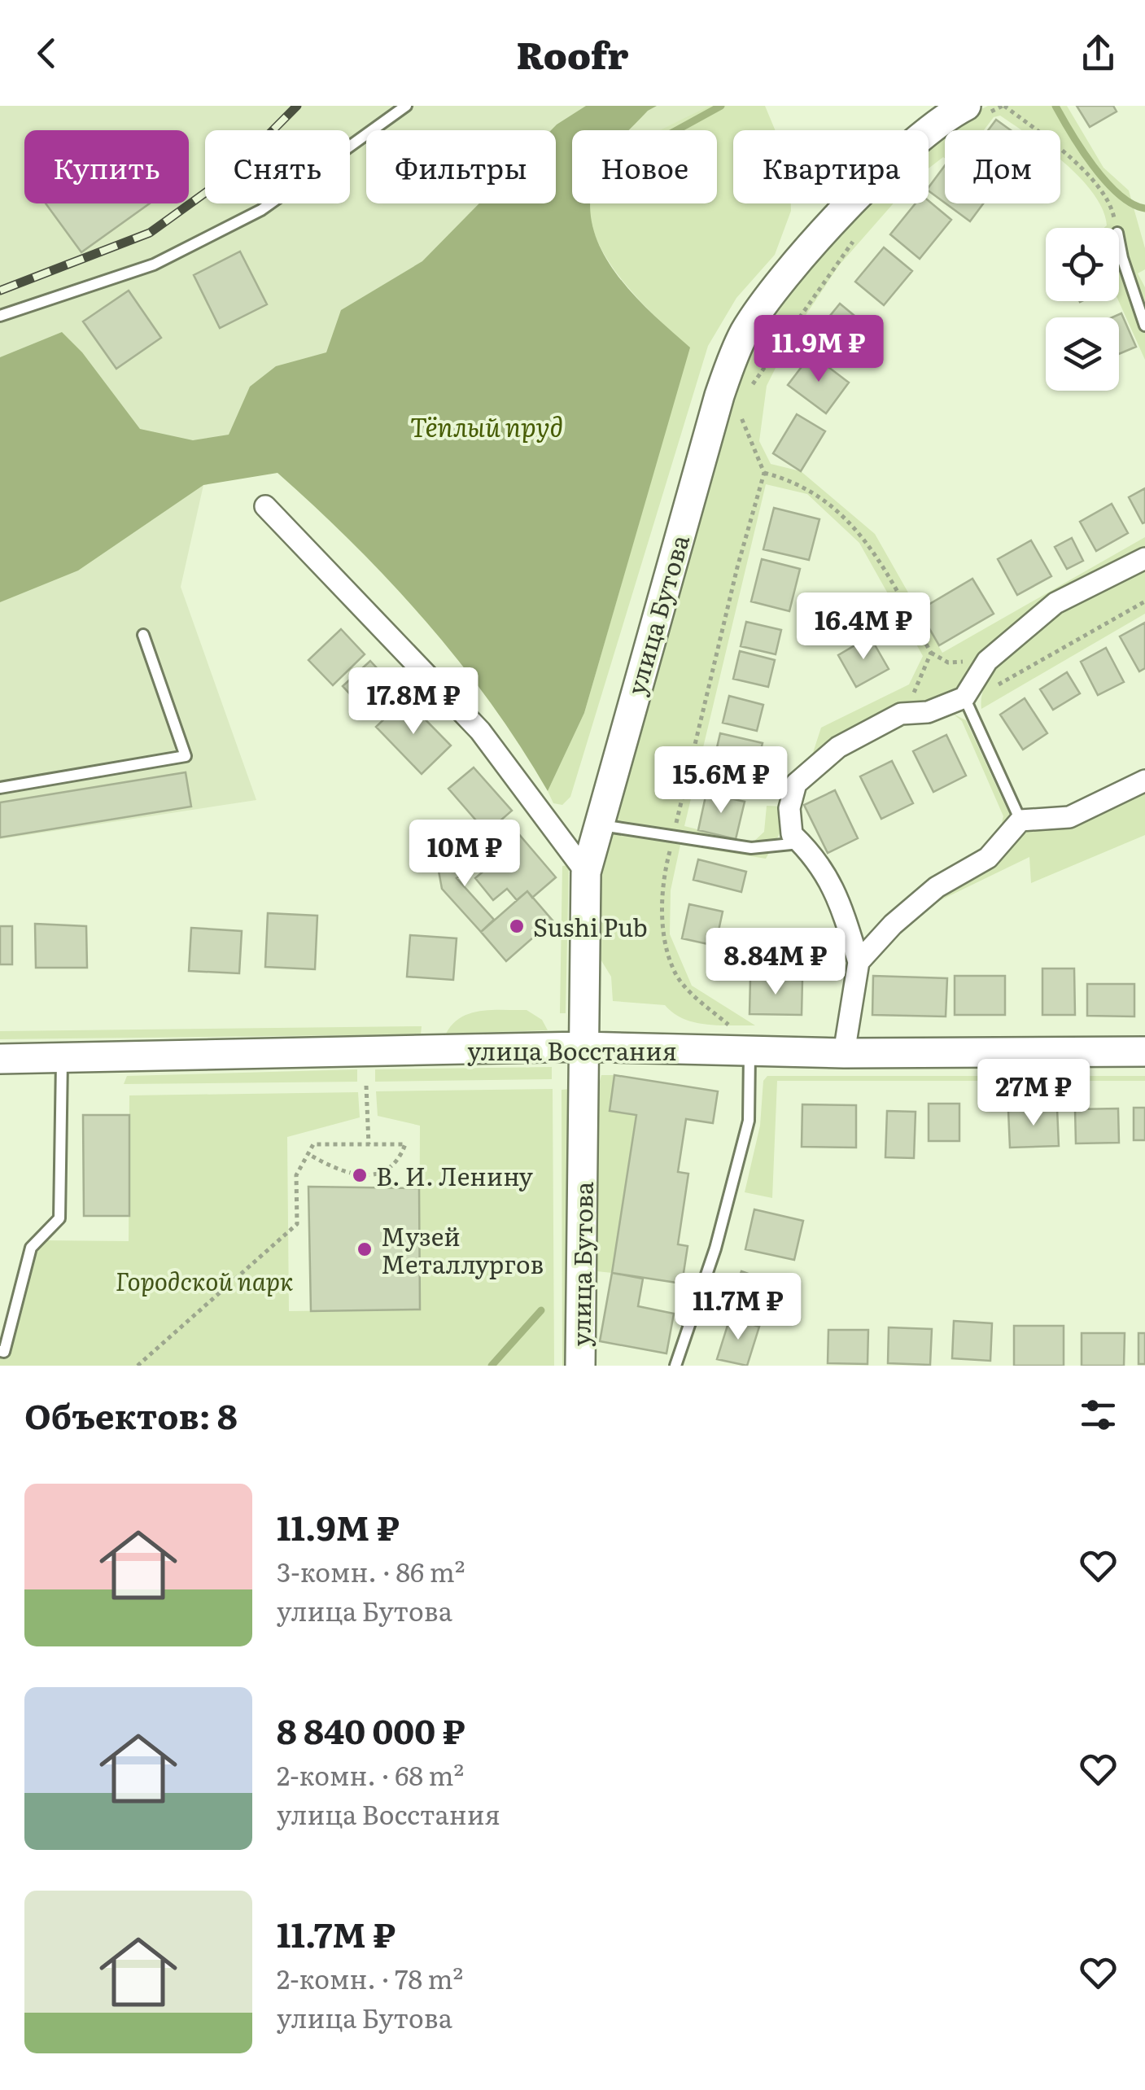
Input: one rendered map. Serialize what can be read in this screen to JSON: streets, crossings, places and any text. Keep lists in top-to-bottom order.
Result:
{
  "streets": {
    "street": ["улица Бутова", "улица Восстания"]
  },
  "crossings": [
    ["улица Бутова", "улица Восстания"]
  ],
  "water": ["Тёплый пруд"],
  "parks": ["Городской парк"],
  "places": ["Sushi Pub", "В. И. Ленину", "Музей Металлургов"],
  "page": {
    "header": "Roofr",
    "chip": [
      "Купить",
      "Снять",
      "Фильтры",
      "Новое",
      "Квартира",
      "Дом"
    ],
    "price": [
      "11.9M ₽",
      "16.4M ₽",
      "17.8M ₽",
      "15.6M ₽",
      "10M ₽",
      "8.84M ₽",
      "27M ₽",
      "11.7M ₽"
    ],
    "heading": "Объектов: 8",
    "list": [
      {
        "name": "11.9M ₽",
        "note": "3-комн. · 86 m² · улица Бутова"
      },
      {
        "name": "8 840 000 ₽",
        "note": "2-комн. · 68 m² · улица Восстания"
      },
      {
        "name": "11.7M ₽",
        "note": "2-комн. · 78 m² · улица Бутова"
      }
    ]
  }
}
